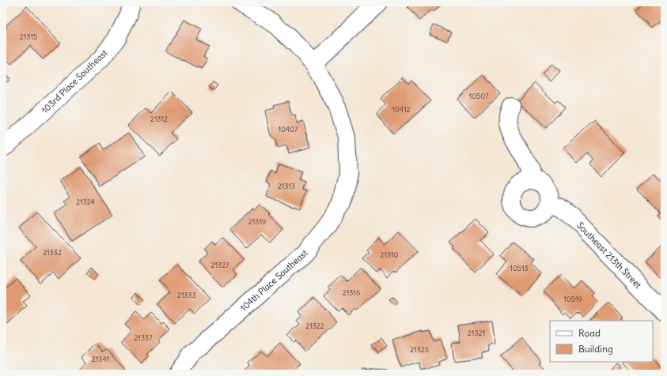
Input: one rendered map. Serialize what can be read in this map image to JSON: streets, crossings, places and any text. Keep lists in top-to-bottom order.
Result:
{
  "streets": {
    "street": ["103rd Place Southeast", "Southeast 213th Street", "104th Place Southeast"]
  },
  "house_numbers": [
    "21315",
    "10507",
    "10412",
    "21312",
    "10407",
    "21313",
    "21324",
    "21319",
    "21332",
    "21310",
    "21327",
    "10513",
    "21316",
    "21333",
    "10519",
    "21322",
    "21321",
    "21337",
    "21325",
    "21341"
  ],
  "legend": ["Road", "Building"]
}
